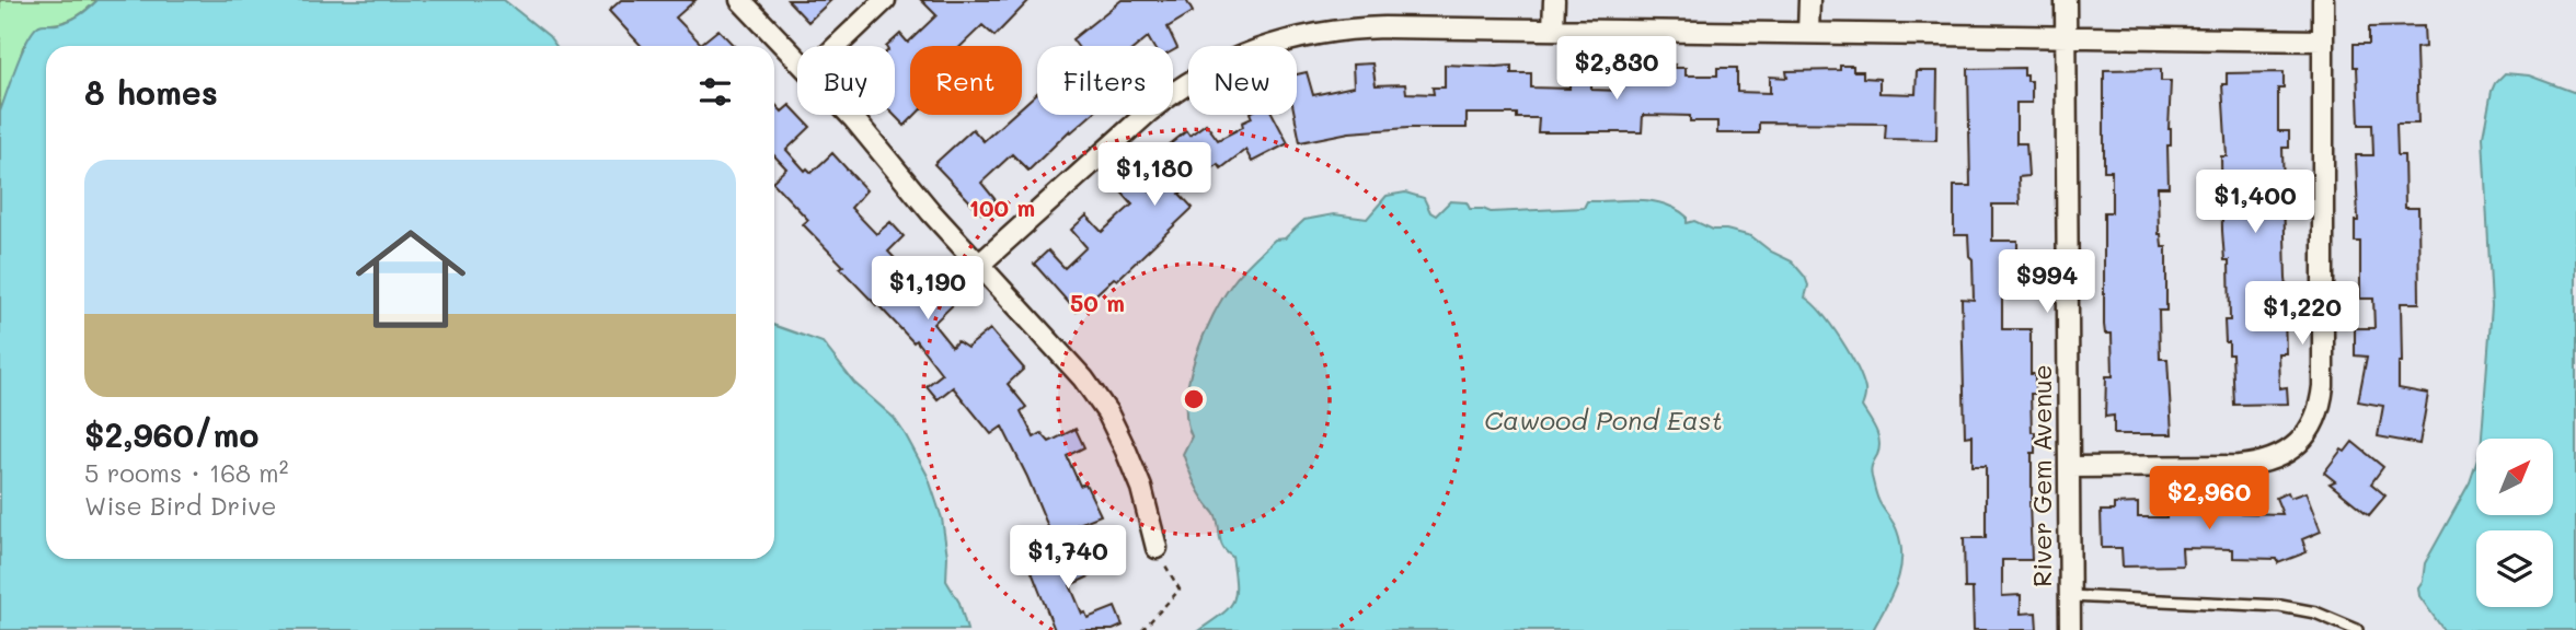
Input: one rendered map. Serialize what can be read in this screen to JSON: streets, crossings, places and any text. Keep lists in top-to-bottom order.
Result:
{
  "streets": {
    "street": ["River Gem Avenue"]
  },
  "water": ["Cawood Pond East"],
  "north": "top right",
  "page": {
    "price": [
      "$2,830",
      "$1,180",
      "$1,400",
      "$994",
      "$1,190",
      "$1,220",
      "$2,960",
      "$1,740"
    ],
    "chip": [
      "Buy",
      "Rent",
      "Filters",
      "New"
    ],
    "heading": "8 homes",
    "list": [
      {
        "name": "$2,960/mo",
        "note": "5 rooms · 168 m² · Wise Bird Drive"
      }
    ]
  },
  "rings": ["100 m", "50 m"]
}
